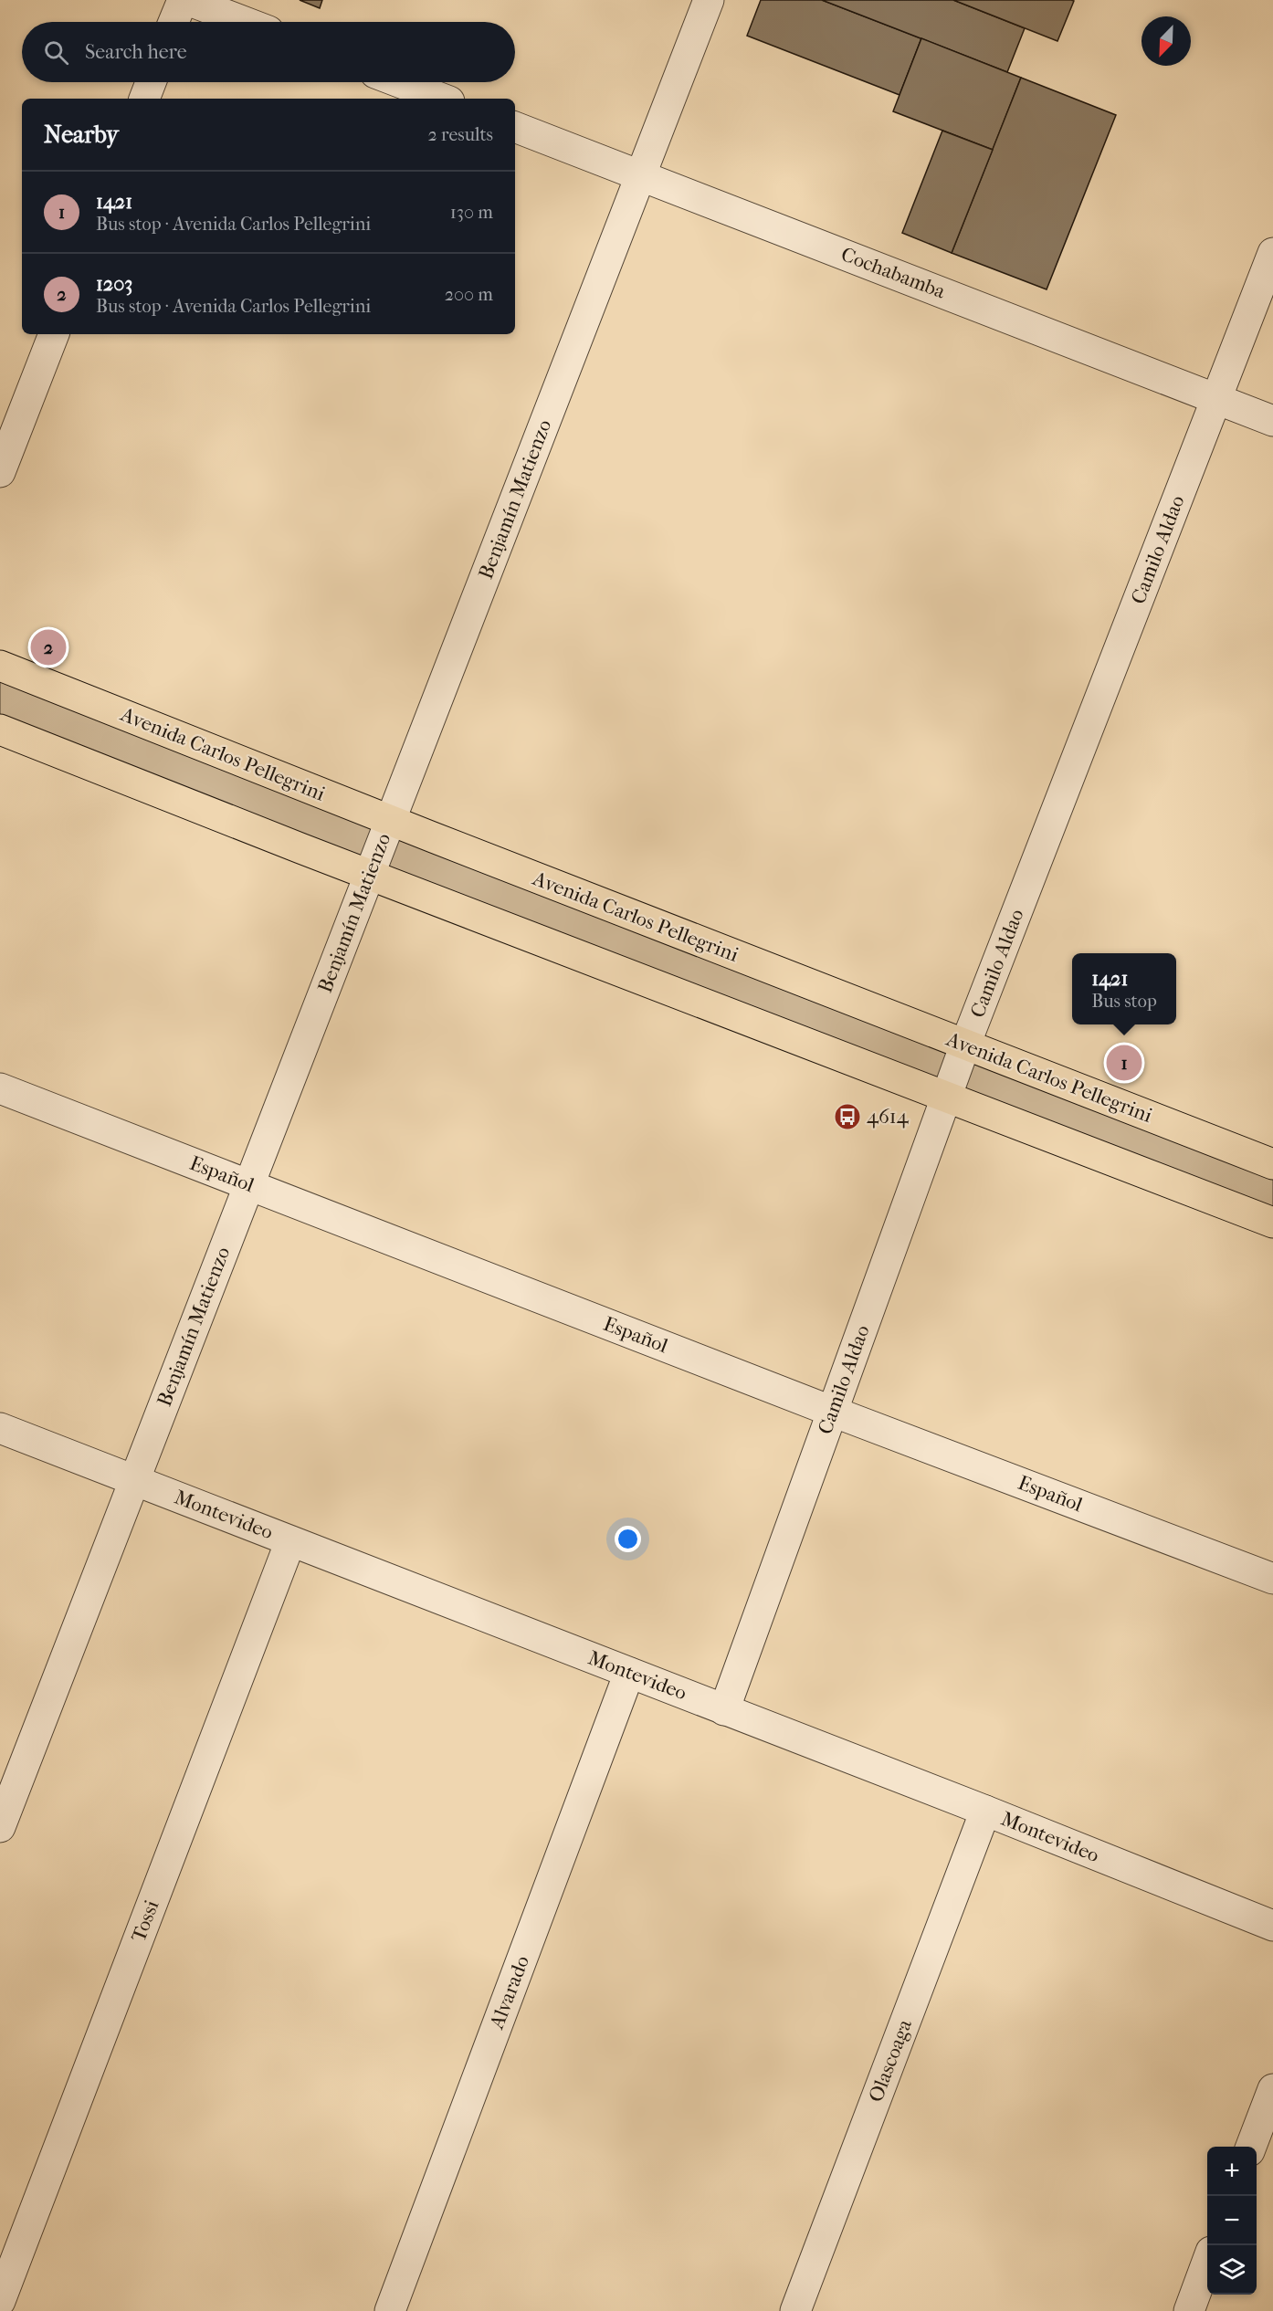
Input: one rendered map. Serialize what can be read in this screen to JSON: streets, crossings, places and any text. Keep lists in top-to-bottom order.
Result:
{
  "streets": {
    "main road": ["Avenida Carlos Pellegrini"],
    "street": [
      "Cochabamba",
      "Benjamín Matienzo",
      "Camilo Aldao",
      "Español",
      "Montevideo",
      "Tossi",
      "Alvarado",
      "Olascoaga"
    ]
  },
  "crossings": [
    ["Cochabamba", "Benjamín Matienzo"],
    ["Cochabamba", "Camilo Aldao"],
    ["Benjamín Matienzo", "Avenida Carlos Pellegrini"],
    ["Benjamín Matienzo", "Español"],
    ["Benjamín Matienzo", "Montevideo"],
    ["Camilo Aldao", "Avenida Carlos Pellegrini"],
    ["Camilo Aldao", "Español"],
    ["Camilo Aldao", "Montevideo"],
    ["Montevideo", "Tossi"],
    ["Montevideo", "Alvarado"],
    ["Montevideo", "Olascoaga"]
  ],
  "places": {
    "bus stop": ["4614"]
  },
  "north": "bottom left",
  "page": {
    "search": "Search here",
    "heading": ["Nearby", "2 results"],
    "list": [
      {
        "mark": "1",
        "name": "1421",
        "note": "Bus stop · Avenida Carlos Pellegrini",
        "value": "130 m"
      },
      {
        "mark": "2",
        "name": "1203",
        "note": "Bus stop · Avenida Carlos Pellegrini",
        "value": "200 m"
      }
    ],
    "pins": ["2", "1"],
    "popup": ["1421", "Bus stop"],
    "map_buttons": ["+", "−"]
  }
}
